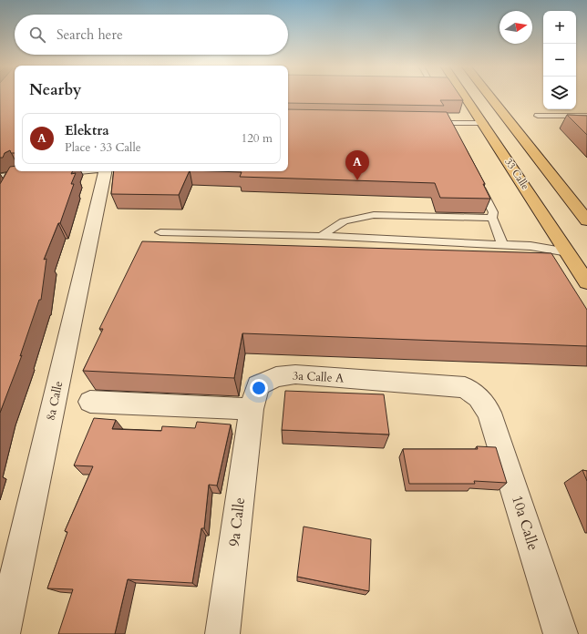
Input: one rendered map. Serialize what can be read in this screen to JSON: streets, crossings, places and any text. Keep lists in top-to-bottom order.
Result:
{
  "streets": {
    "main road": ["33 Calle"],
    "street": [
      "3a Calle A",
      "8a Calle",
      "9a Calle",
      "10a Calle"
    ]
  },
  "crossings": [
    ["3a Calle A", "9a Calle"],
    ["3a Calle A", "10a Calle"]
  ],
  "north": "right",
  "page": {
    "map_buttons": ["+", "−"],
    "search": "Search here",
    "heading": "Nearby",
    "list": [
      {
        "mark": "A",
        "name": "Elektra",
        "note": "Place · 33 Calle",
        "value": "120 m"
      }
    ],
    "pins": "A"
  }
}
